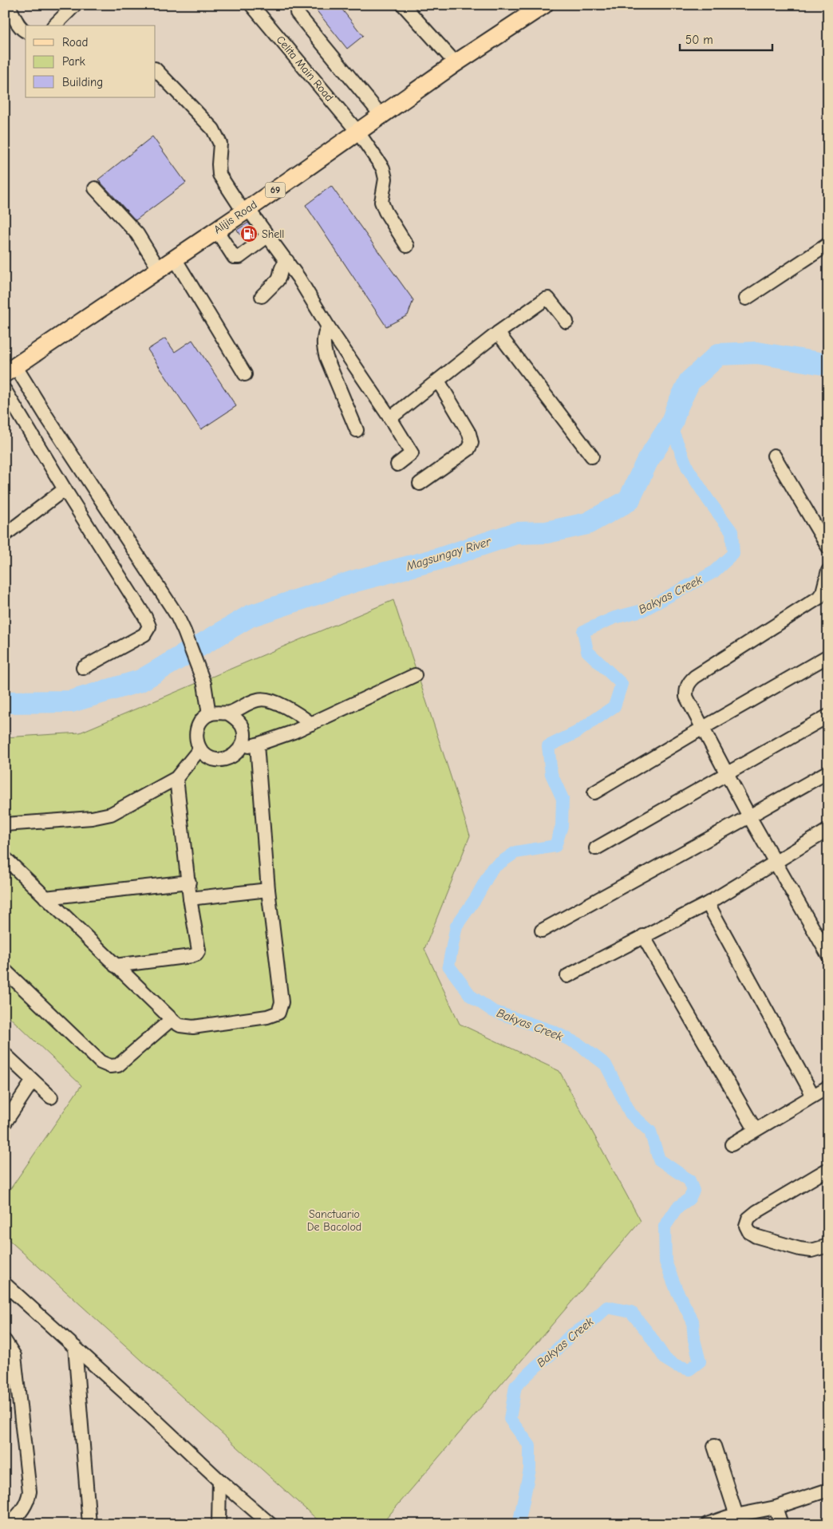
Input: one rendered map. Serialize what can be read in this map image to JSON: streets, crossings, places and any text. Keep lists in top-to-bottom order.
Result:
{
  "streets": {
    "main road": ["69", "Alijis Road"],
    "street": ["Celita Main Road"]
  },
  "crossings": [
    ["Celita Main Road", "Alijis Road"]
  ],
  "water": ["Magsungay River", "Bakyas Creek"],
  "parks": ["Sanctuario De Bacolod"],
  "places": {
    "fuel station": ["Shell"]
  },
  "legend": ["Road", "Park", "Building"],
  "scale_bar": "50 m"
}
